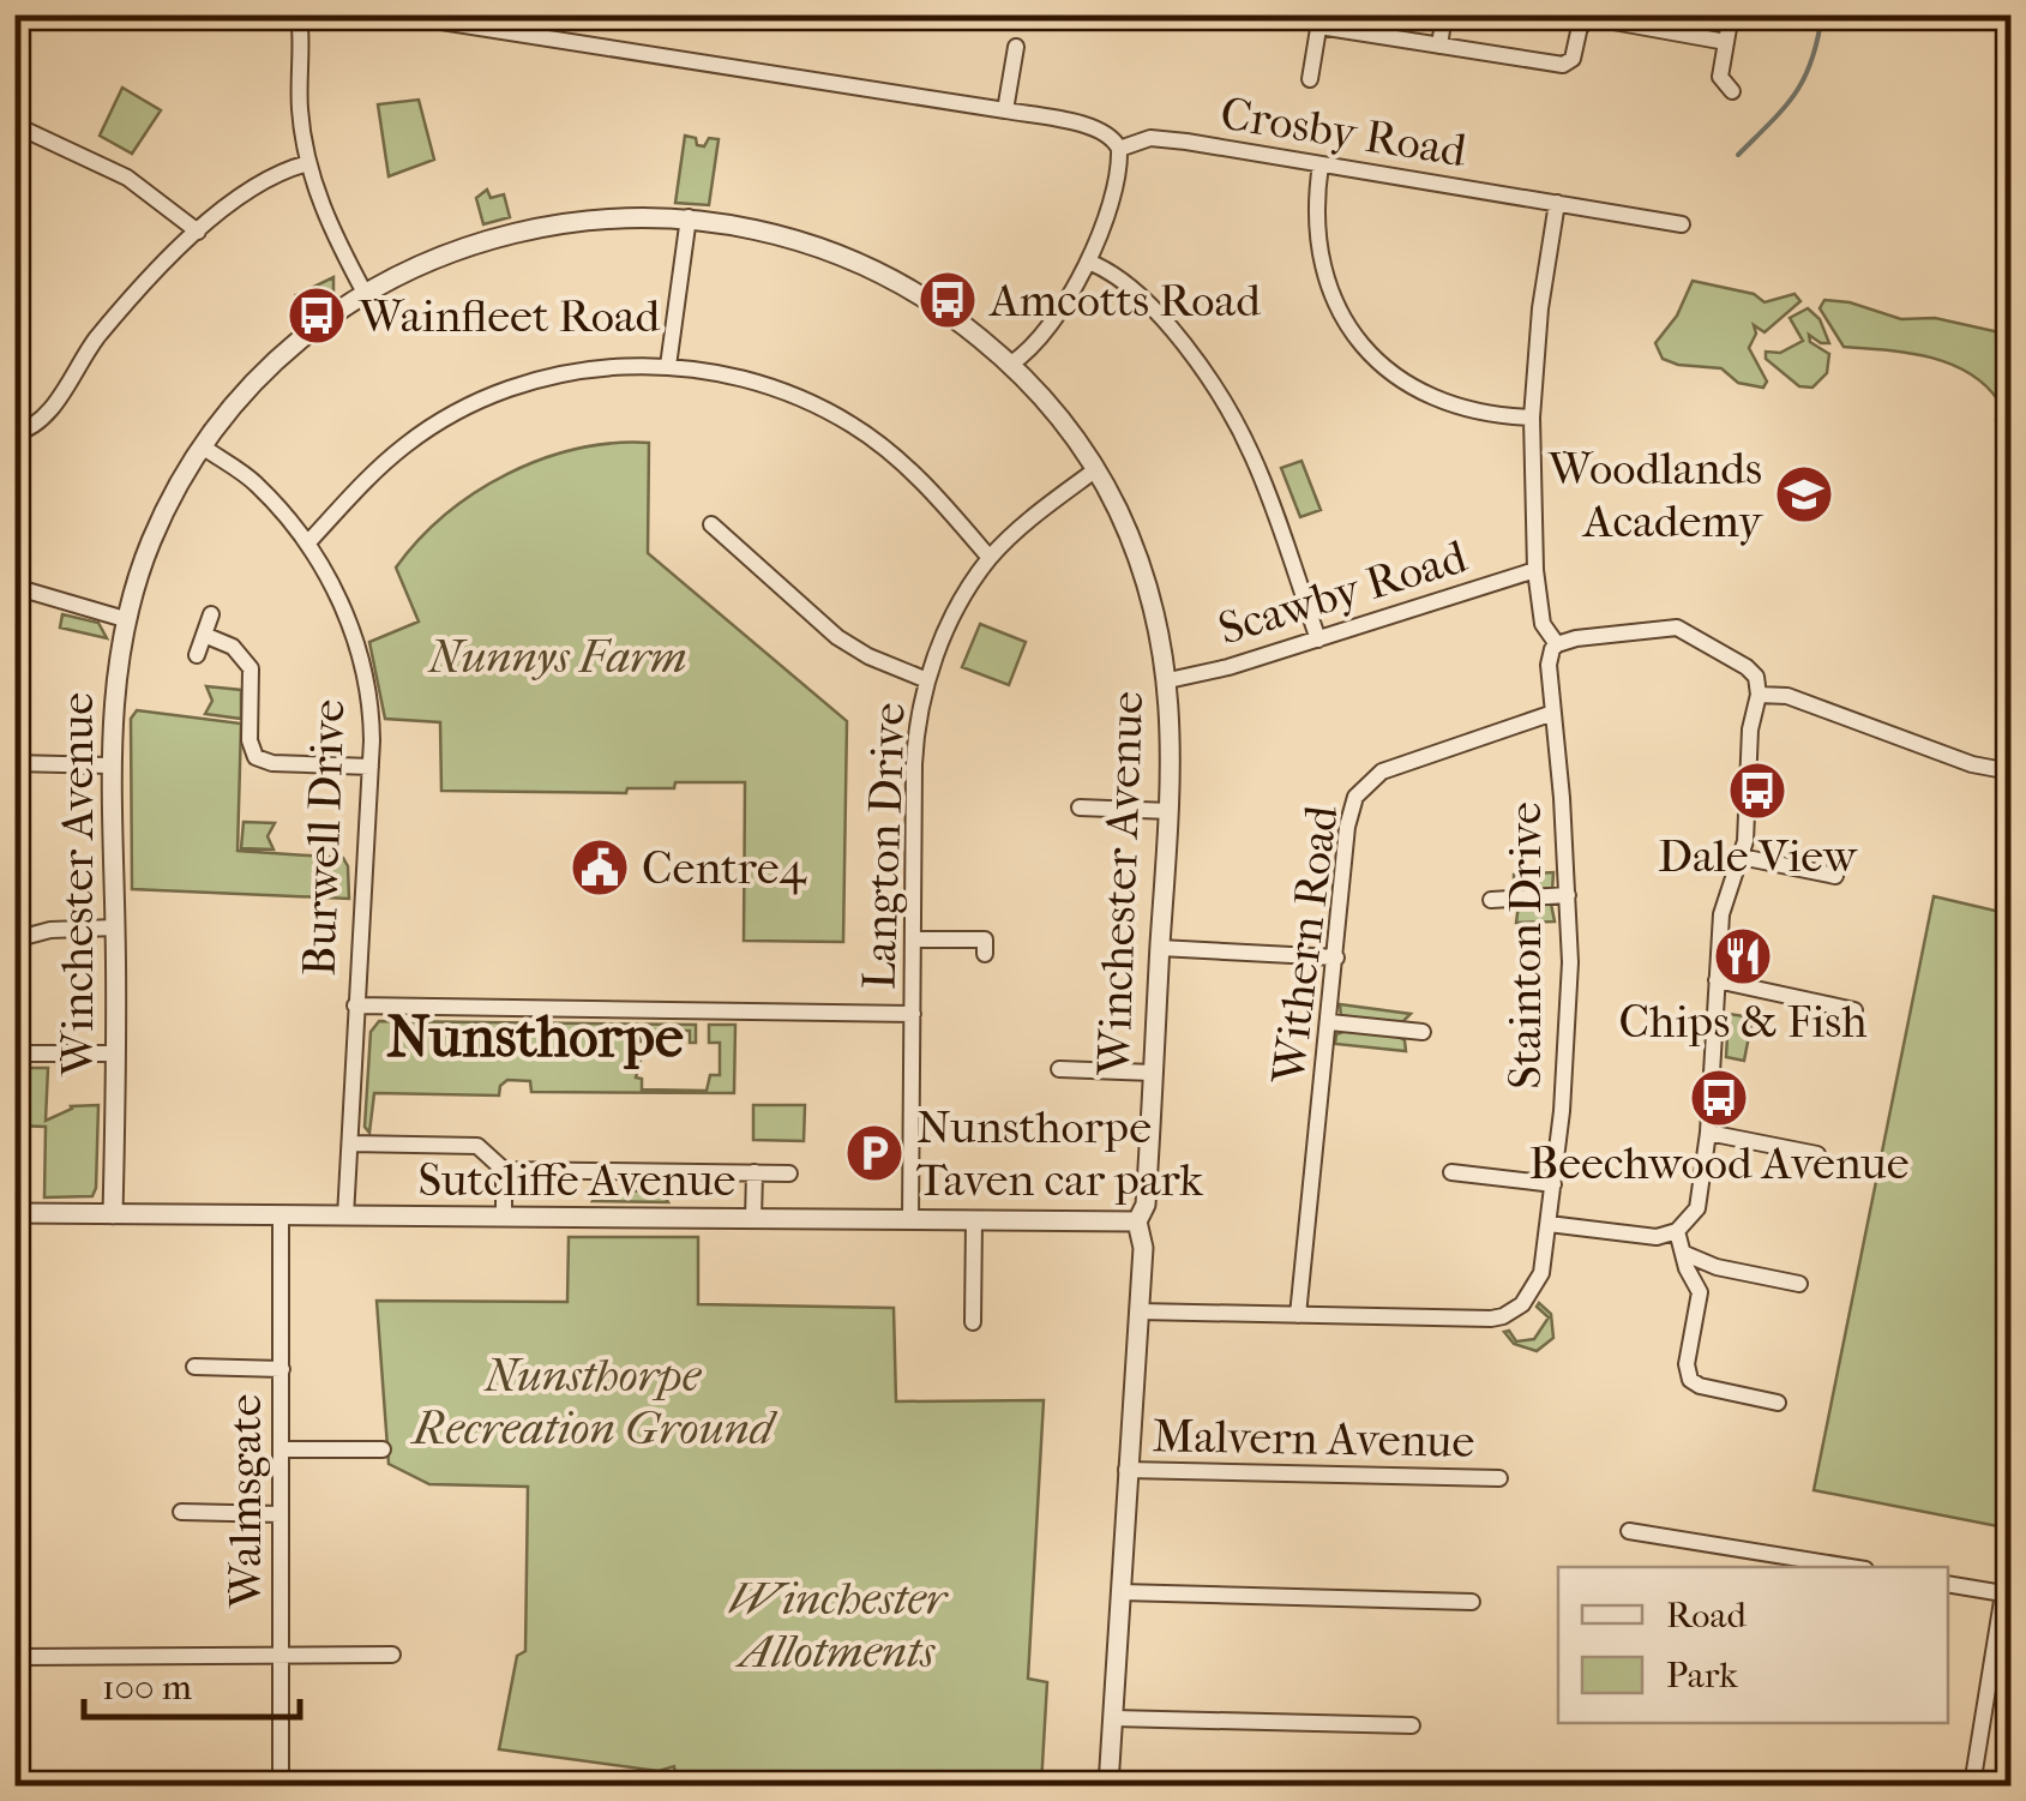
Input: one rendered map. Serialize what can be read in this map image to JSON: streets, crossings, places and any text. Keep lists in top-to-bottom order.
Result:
{
  "streets": {
    "street": [
      "Crosby Road",
      "Scawby Road",
      "Burwell Drive",
      "Langton Drive",
      "Winchester Avenue",
      "Withern Road",
      "Stainton Drive",
      "Sutcliffe Avenue",
      "Malvern Avenue",
      "Walmsgate"
    ]
  },
  "crossings": [
    ["Crosby Road", "Stainton Drive"],
    ["Scawby Road", "Winchester Avenue"],
    ["Scawby Road", "Stainton Drive"],
    ["Burwell Drive", "Winchester Avenue"],
    ["Burwell Drive", "Sutcliffe Avenue"],
    ["Langton Drive", "Winchester Avenue"],
    ["Langton Drive", "Sutcliffe Avenue"],
    ["Winchester Avenue", "Stainton Drive"],
    ["Winchester Avenue", "Sutcliffe Avenue"],
    ["Winchester Avenue", "Malvern Avenue"],
    ["Withern Road", "Stainton Drive"],
    ["Sutcliffe Avenue", "Walmsgate"]
  ],
  "districts": ["Nunsthorpe"],
  "parks": ["Nunnys Farm", "Nunsthorpe Recreation Ground", "Winchester Allotments"],
  "places": {
    "bus stop": [
      "Amcotts Road",
      "Wainfleet Road",
      "Dale View",
      "Beechwood Avenue"
    ],
    "school or university": ["Woodlands Academy"],
    "public building": ["Centre4"],
    "restaurant": ["Chips & Fish"],
    "parking": ["Nunsthorpe Taven car park"]
  },
  "legend": ["Road", "Park"],
  "scale_bar": "100 m"
}
